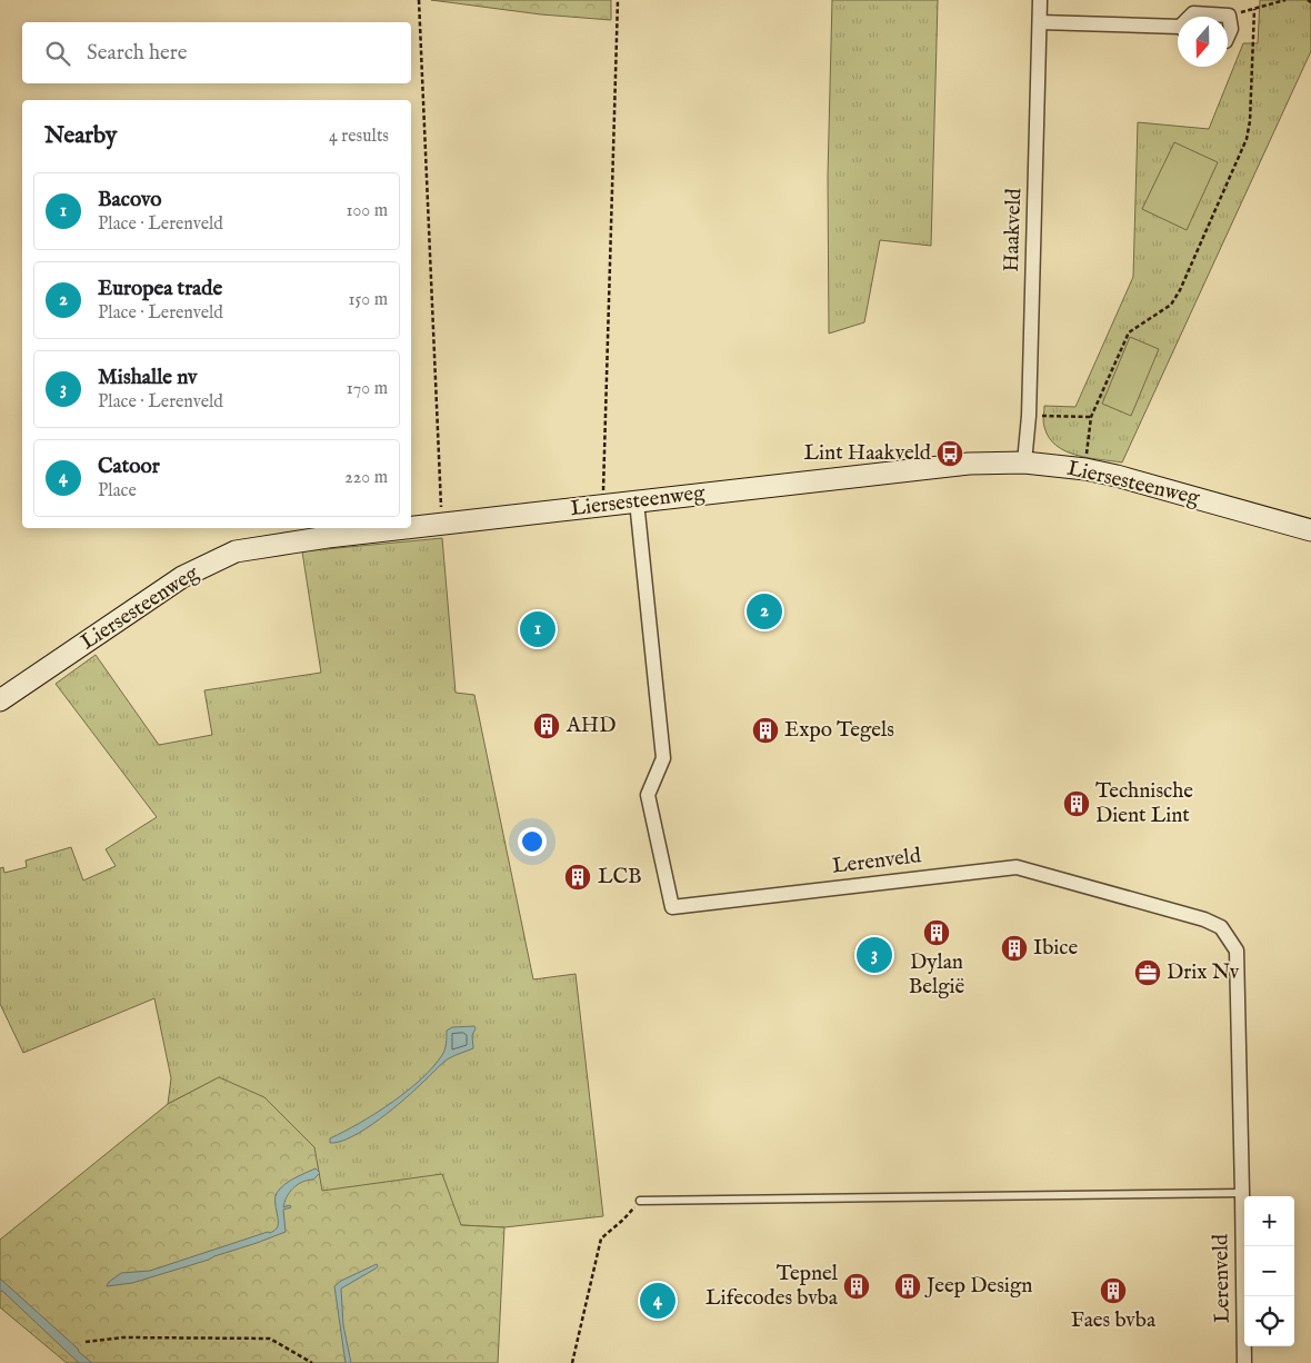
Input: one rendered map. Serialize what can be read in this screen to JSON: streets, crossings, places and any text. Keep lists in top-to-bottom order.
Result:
{
  "streets": {
    "street": ["Haakveld", "Liersesteenweg", "Lerenveld"]
  },
  "crossings": [
    ["Haakveld", "Liersesteenweg"],
    ["Liersesteenweg", "Lerenveld"]
  ],
  "places": {
    "bus stop": ["Lint Haakveld"],
    "building": [
      "AHD",
      "Expo Tegels",
      "Technische Dient Lint",
      "LCB",
      "Dylan België",
      "Ibice",
      "Tepnel Lifecodes bvba",
      "Jeep Design",
      "Faes bvba"
    ],
    "office": ["Drix Nv"]
  },
  "north": "bottom",
  "page": {
    "search": "Search here",
    "heading": ["Nearby", "4 results"],
    "list": [
      {
        "mark": "1",
        "name": "Bacovo",
        "note": "Place · Lerenveld",
        "value": "100 m"
      },
      {
        "mark": "2",
        "name": "Europea trade",
        "note": "Place · Lerenveld",
        "value": "150 m"
      },
      {
        "mark": "3",
        "name": "Mishalle nv",
        "note": "Place · Lerenveld",
        "value": "170 m"
      },
      {
        "mark": "4",
        "name": "Catoor",
        "note": "Place",
        "value": "220 m"
      }
    ],
    "pins": [
      "2",
      "1",
      "3",
      "4"
    ],
    "map_buttons": ["+", "−"]
  }
}
